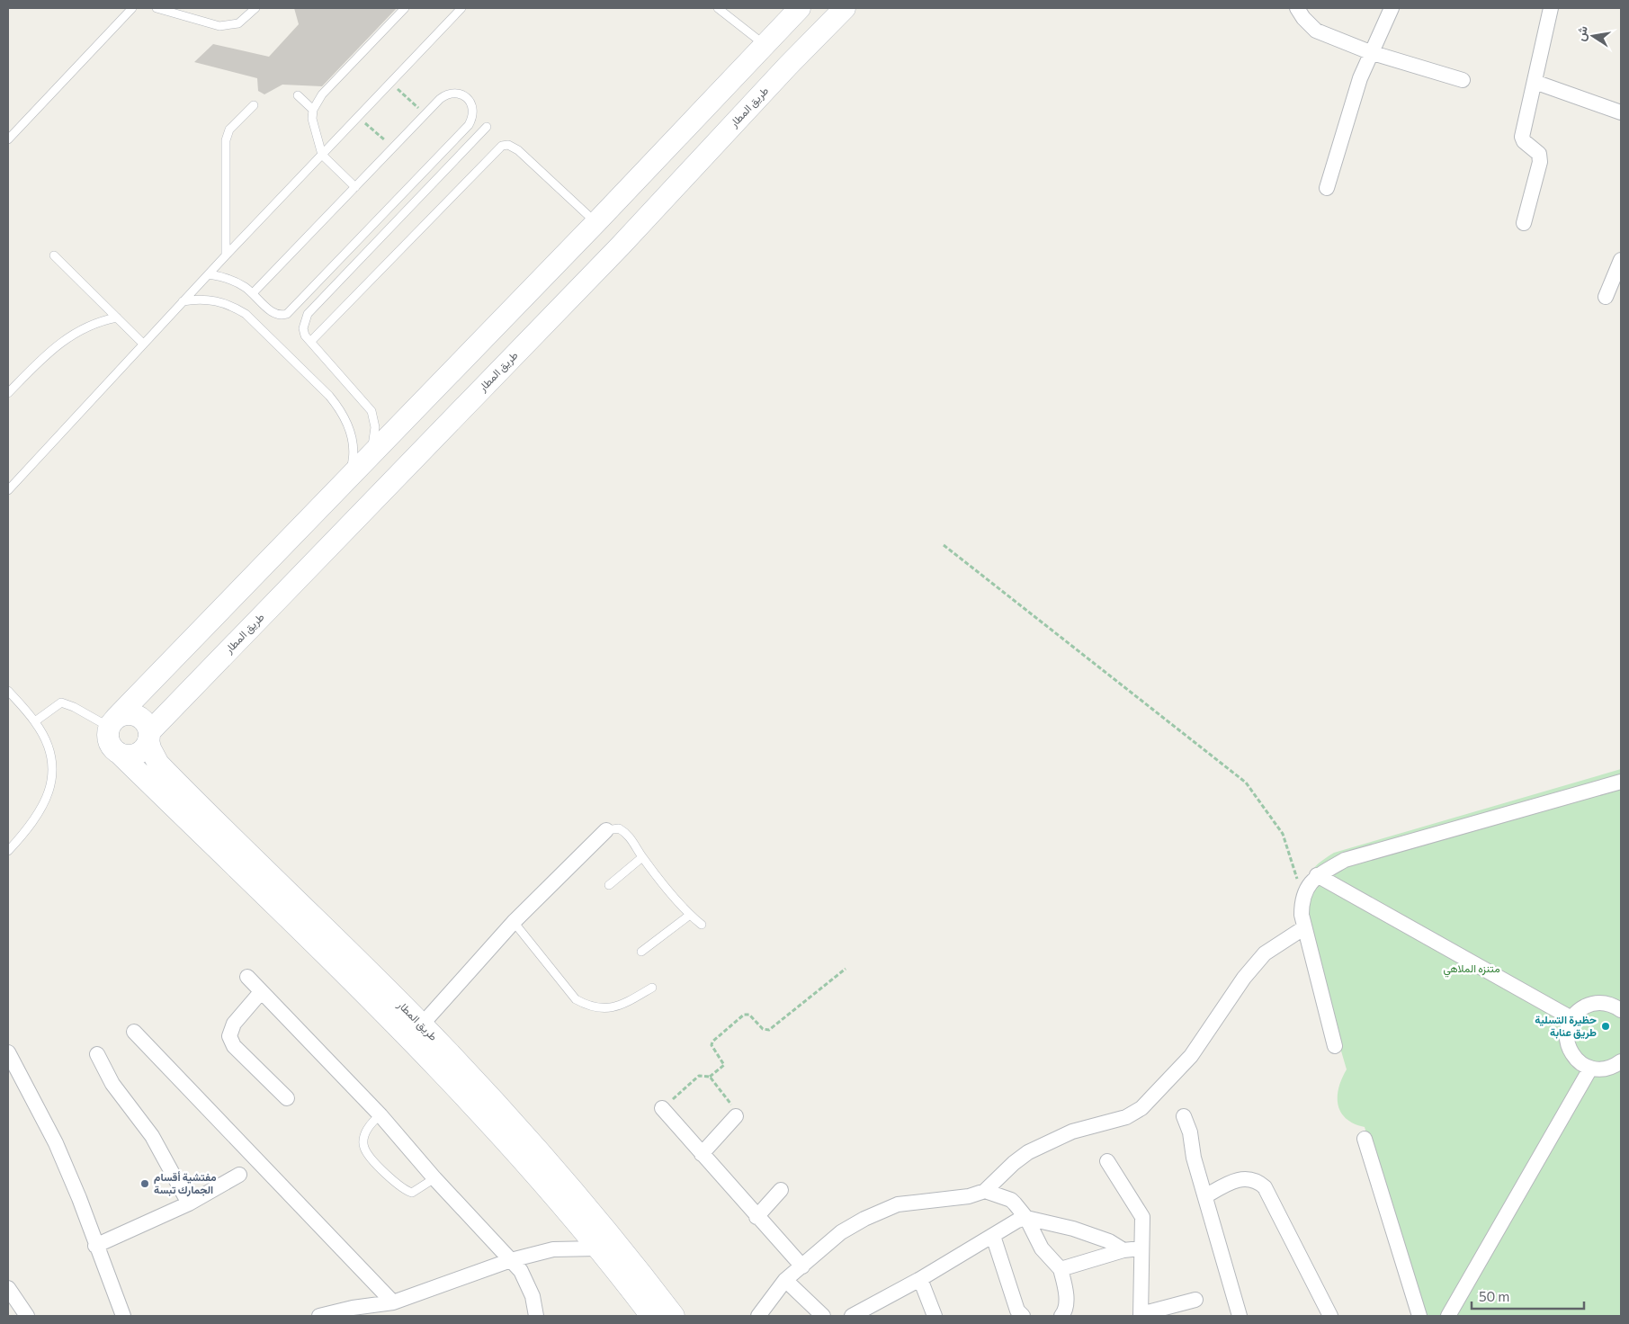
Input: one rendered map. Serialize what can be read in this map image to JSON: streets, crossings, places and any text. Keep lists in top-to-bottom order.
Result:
{
  "streets": {
    "main road": ["طريق المطار"]
  },
  "parks": ["متنزه الملاهي"],
  "places": ["حظيرة التسلية طريق عنابة", "مفتشية أقسام الجمارك تبسة"],
  "scale_bar": "50 m",
  "north": "left"
}
